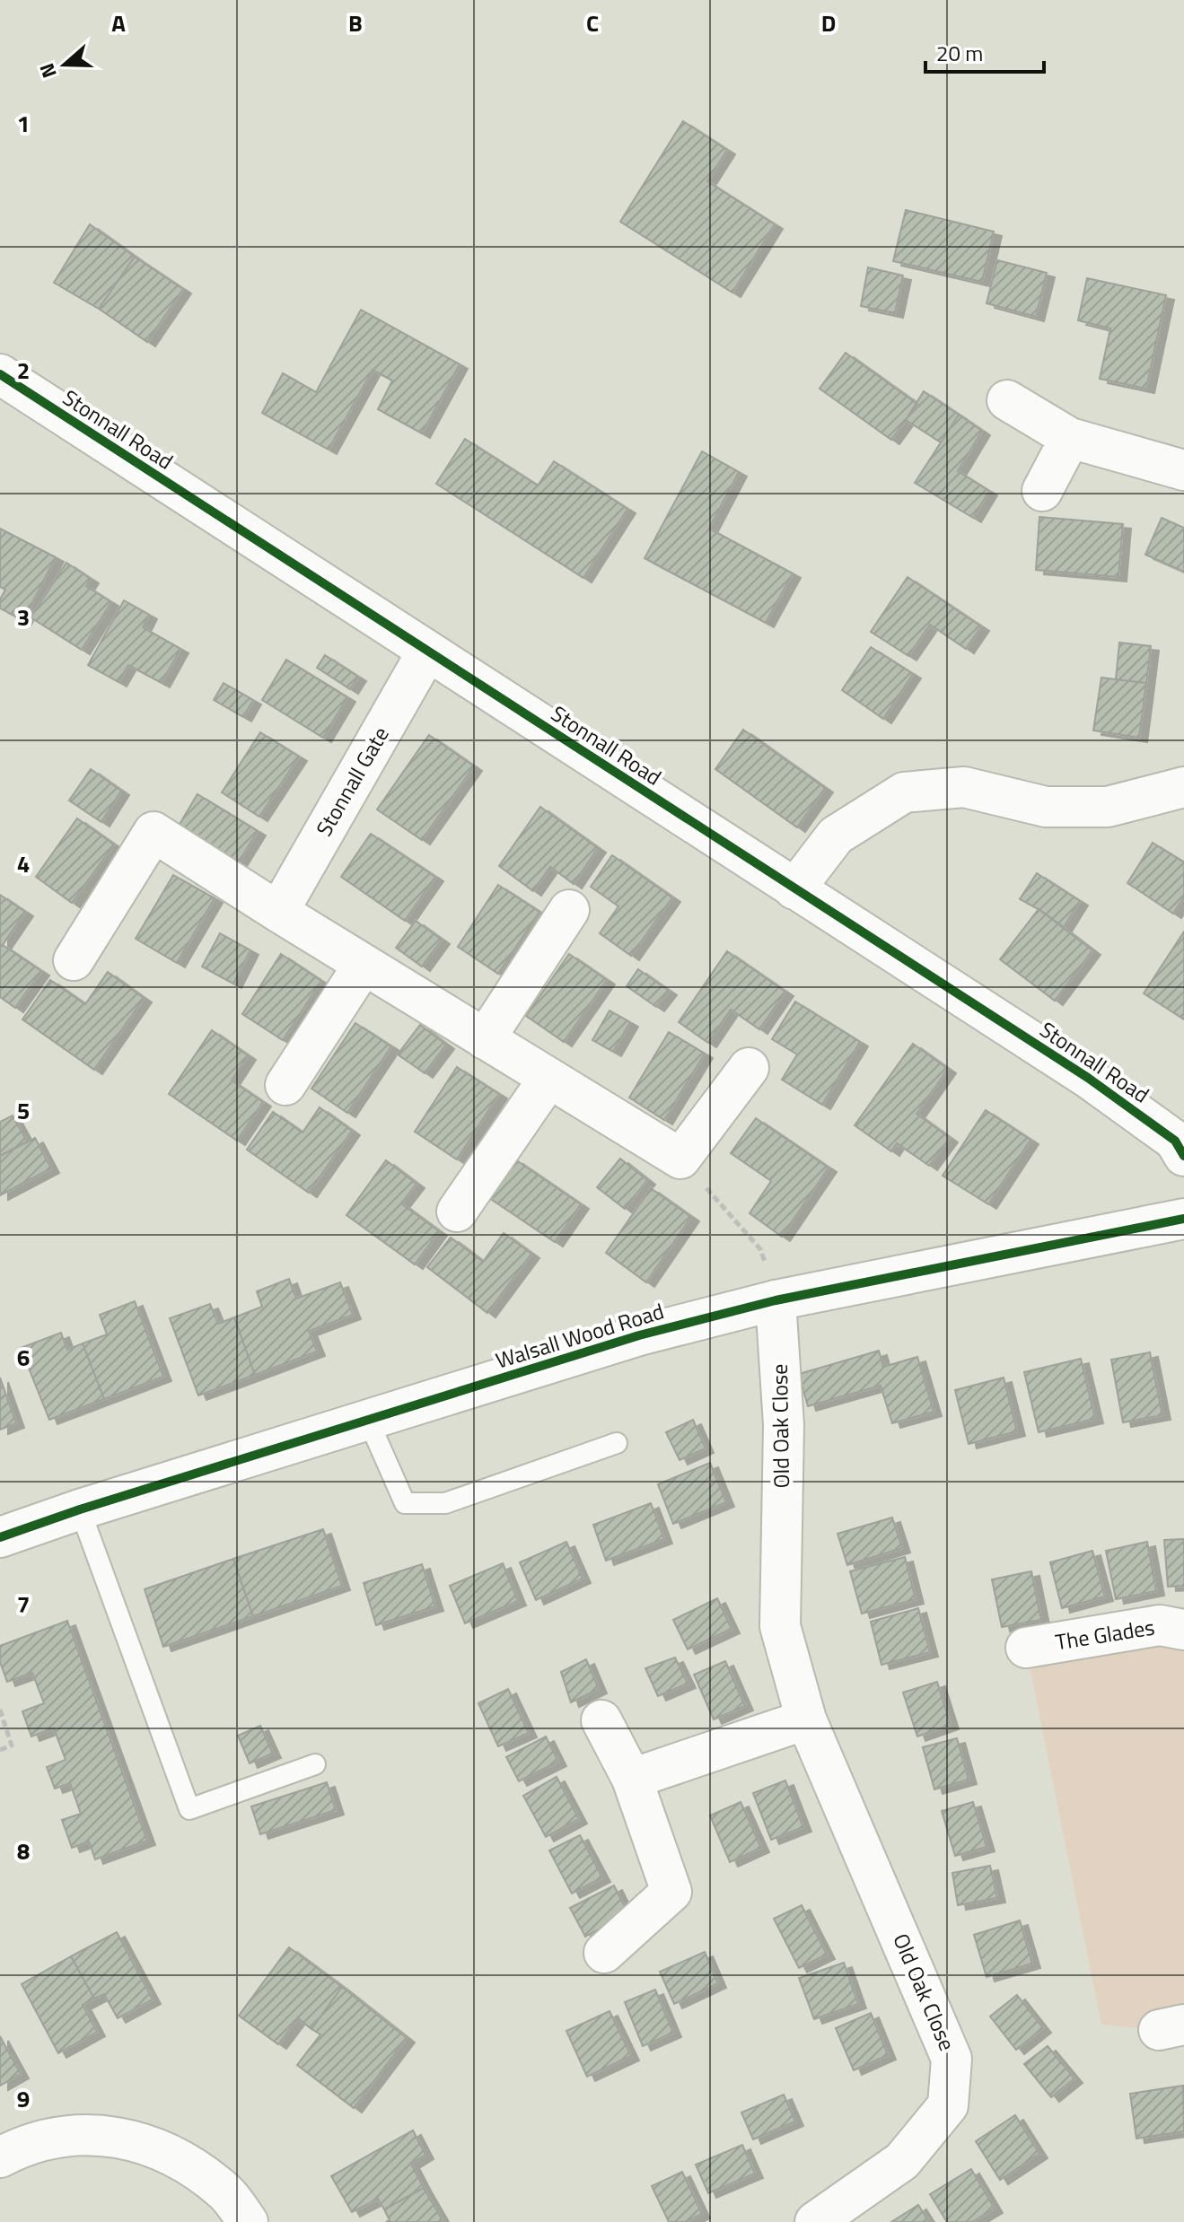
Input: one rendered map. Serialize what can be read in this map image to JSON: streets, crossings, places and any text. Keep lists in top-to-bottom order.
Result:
{
  "streets": {
    "street": [
      "Stonnall Road",
      "Stonnall Gate",
      "Walsall Wood Road",
      "Old Oak Close",
      "The Glades"
    ]
  },
  "crossings": [
    ["Stonnall Road", "Stonnall Gate"],
    ["Walsall Wood Road", "Old Oak Close"]
  ],
  "scale_bar": "20 m",
  "north": "left",
  "grid": {
    "columns": [
      "A",
      "B",
      "C",
      "D"
    ],
    "rows": [
      "1",
      "2",
      "3",
      "4",
      "5",
      "6",
      "7",
      "8",
      "9"
    ]
  }
}
